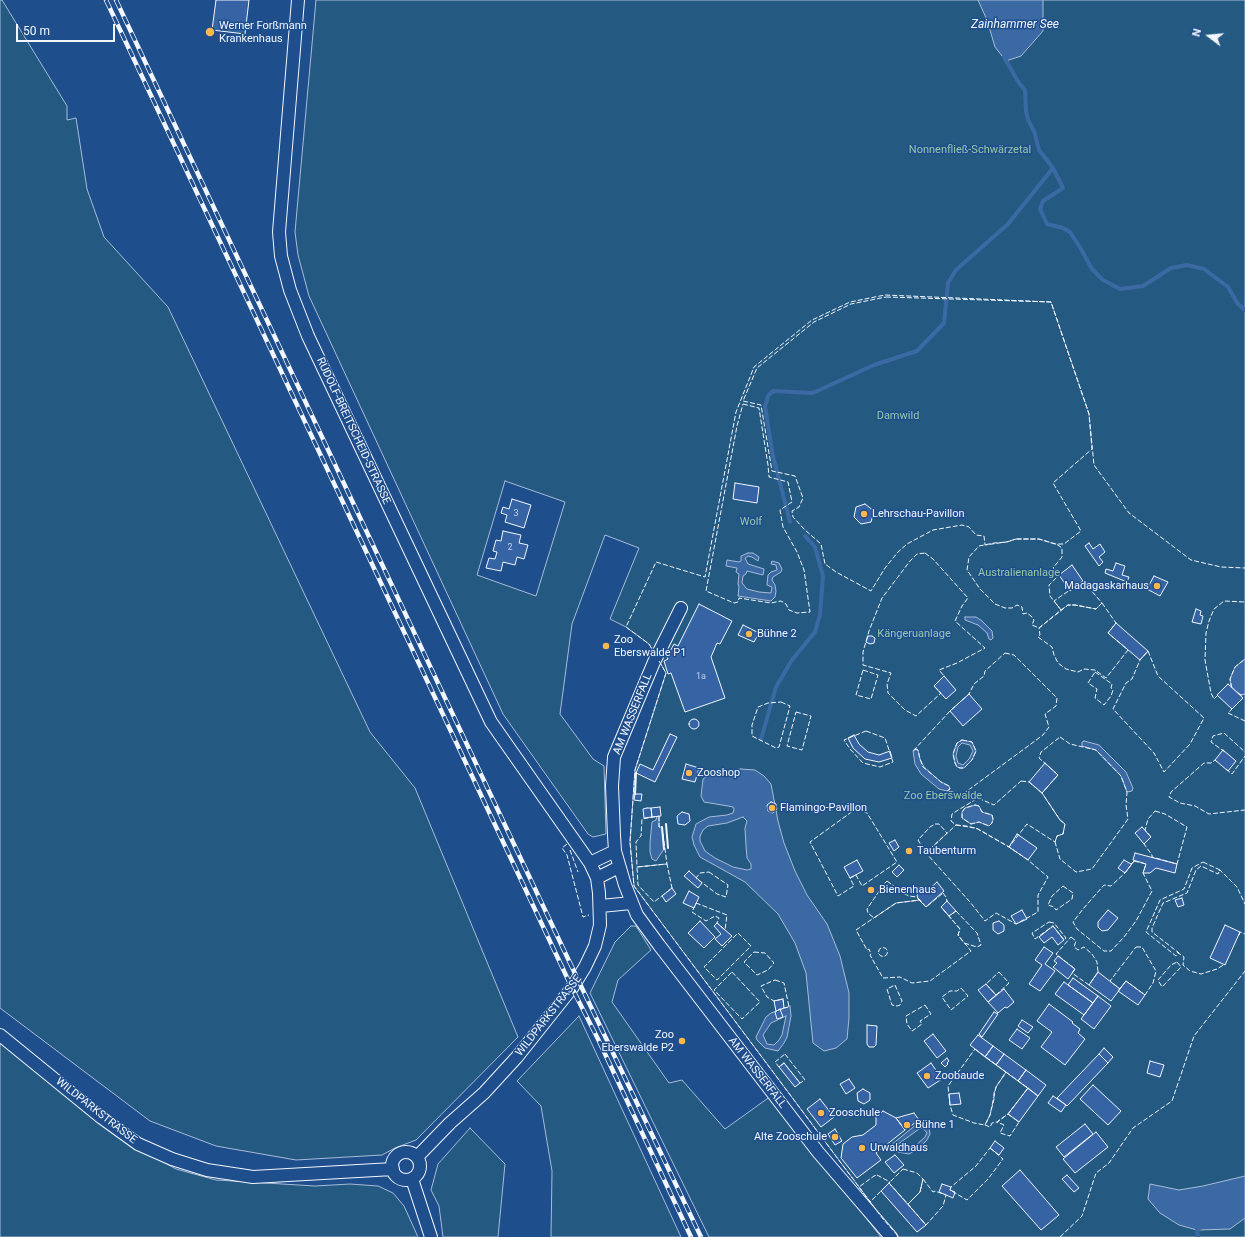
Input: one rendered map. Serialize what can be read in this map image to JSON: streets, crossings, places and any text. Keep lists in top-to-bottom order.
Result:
{
  "streets": {
    "street": ["RUDOLF-BREITSCHEID-STRASSE", "AM WASSERFALL", "WILDPARKSTRASSE"]
  },
  "crossings": [
    ["RUDOLF-BREITSCHEID-STRASSE", "WILDPARKSTRASSE"]
  ],
  "water": ["Zainhammer See"],
  "parks": [
    "Nonnenfließ-Schwärzetal",
    "Damwild",
    "Wolf",
    "Australienanlage",
    "Kängeruanlage",
    "Zoo Eberswalde"
  ],
  "places": [
    "Werner Forßmann Krankenhaus",
    "Lehrschau-Pavillon",
    "Madagaskarhaus",
    "Bühne 2",
    "Zoo Eberswalde P1",
    "Zooshop",
    "Flamingo-Pavillon",
    "Taubenturm",
    "Bienenhaus",
    "Zoo Eberswalde P2",
    "Zoobaude",
    "Zooschule",
    "Bühne 1",
    "Alte Zooschule",
    "Urwaldhaus"
  ],
  "house_numbers": ["3", "2", "1a"],
  "scale_bar": "50 m",
  "north": "left"
}
